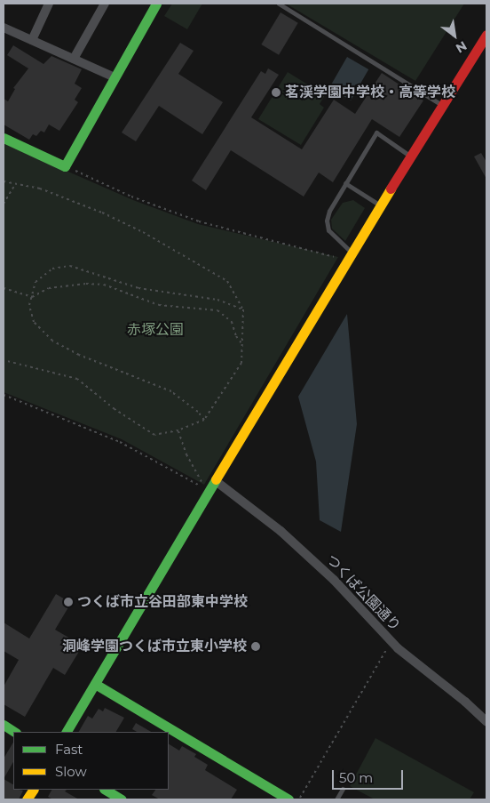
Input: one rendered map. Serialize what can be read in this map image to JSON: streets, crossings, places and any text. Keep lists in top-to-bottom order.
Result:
{
  "streets": {
    "street": ["つくば公園通り"]
  },
  "parks": ["赤塚公園"],
  "places": ["茗渓学園中学校・高等学校", "つくば市立谷田部東中学校", "洞峰学園つくば市立東小学校"],
  "legend": ["Fast", "Slow"],
  "scale_bar": "50 m",
  "north": "bottom right"
}
